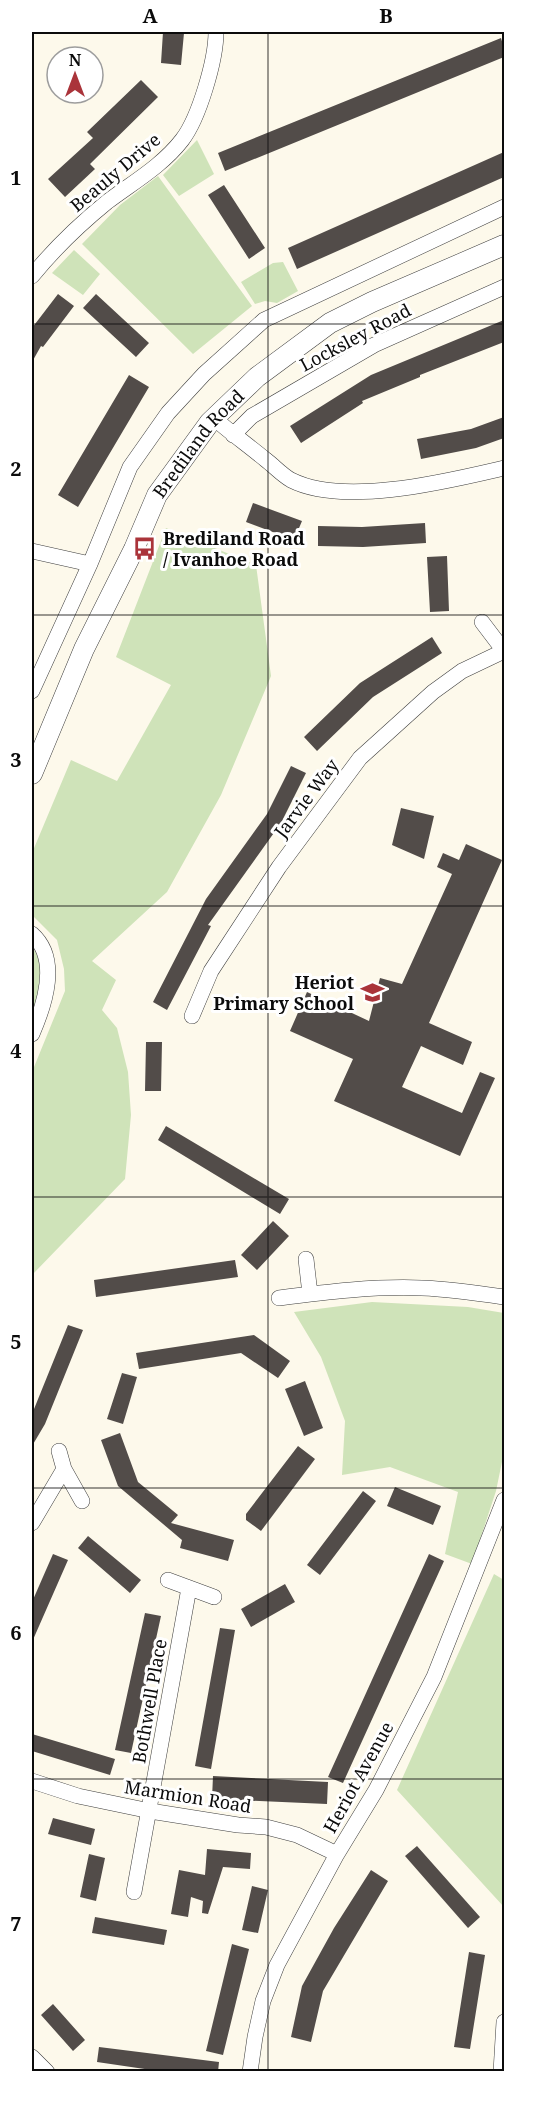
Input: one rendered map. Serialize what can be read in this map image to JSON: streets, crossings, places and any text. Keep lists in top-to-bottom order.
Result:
{
  "streets": {
    "street": [
      "Beauly Drive",
      "Locksley Road",
      "Brediland Road",
      "Jarvie Way",
      "Bothwell Place",
      "Heriot Avenue",
      "Marmion Road"
    ]
  },
  "crossings": [
    ["Bothwell Place", "Marmion Road"],
    ["Heriot Avenue", "Marmion Road"]
  ],
  "places": {
    "bus stop": ["Brediland Road / Ivanhoe Road"],
    "school or university": ["Heriot Primary School"]
  },
  "north": "top",
  "grid": {
    "columns": ["A", "B"],
    "rows": [
      "1",
      "2",
      "3",
      "4",
      "5",
      "6",
      "7"
    ]
  }
}
